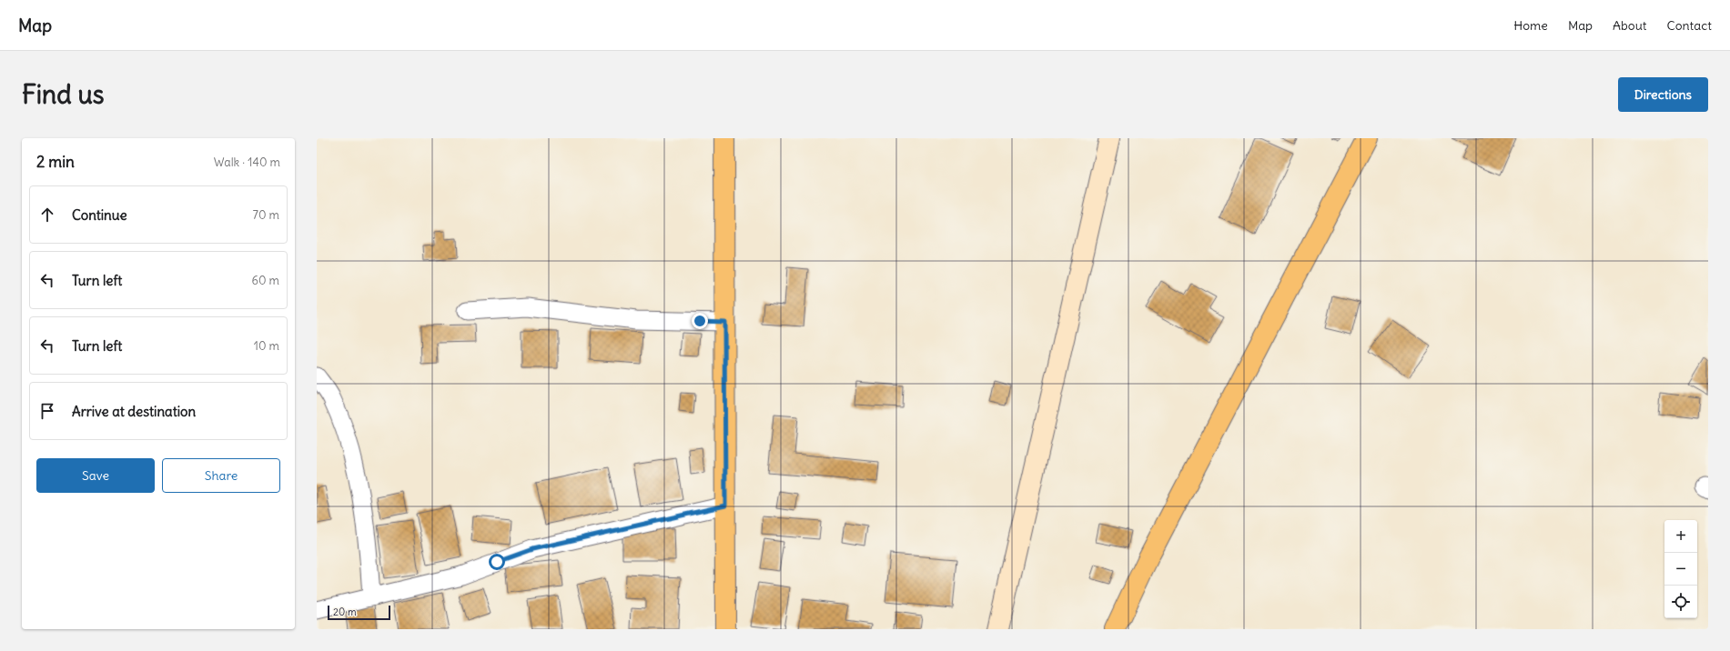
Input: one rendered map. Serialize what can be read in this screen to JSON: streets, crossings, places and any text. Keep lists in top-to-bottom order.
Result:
{
  "scale_bar": "20 m",
  "page": {
    "header": "Map",
    "nav": [
      "Home",
      "Map",
      "About",
      "Contact"
    ],
    "buttons": [
      "Directions",
      ["Save", "Share"]
    ],
    "title": "Find us",
    "heading": ["2 min", "Walk · 140 m"],
    "list": [
      ["Continue", "70 m"],
      ["Turn left", "60 m"],
      ["Turn left", "10 m"],
      "Arrive at destination"
    ],
    "map_buttons": ["+", "−"],
    "scale": "20 m"
  }
}
